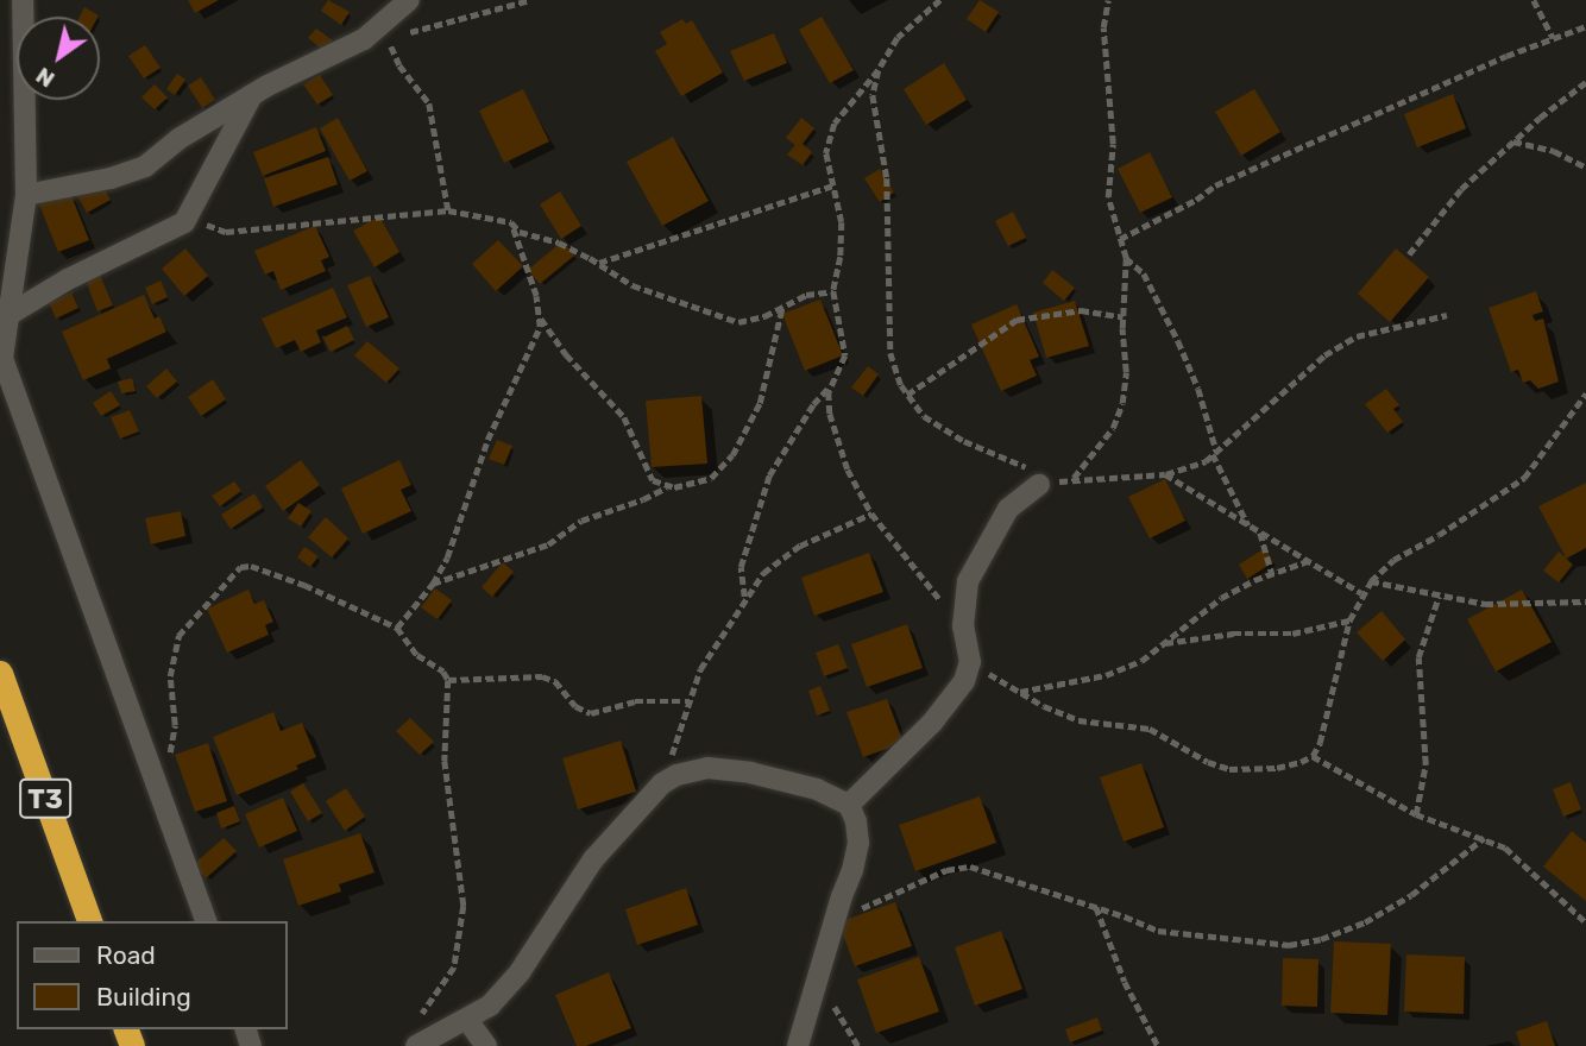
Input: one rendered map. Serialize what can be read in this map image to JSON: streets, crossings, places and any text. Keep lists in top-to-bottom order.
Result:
{
  "streets": {
    "highway": ["T3"]
  },
  "legend": ["Road", "Building"],
  "north": "bottom left"
}
